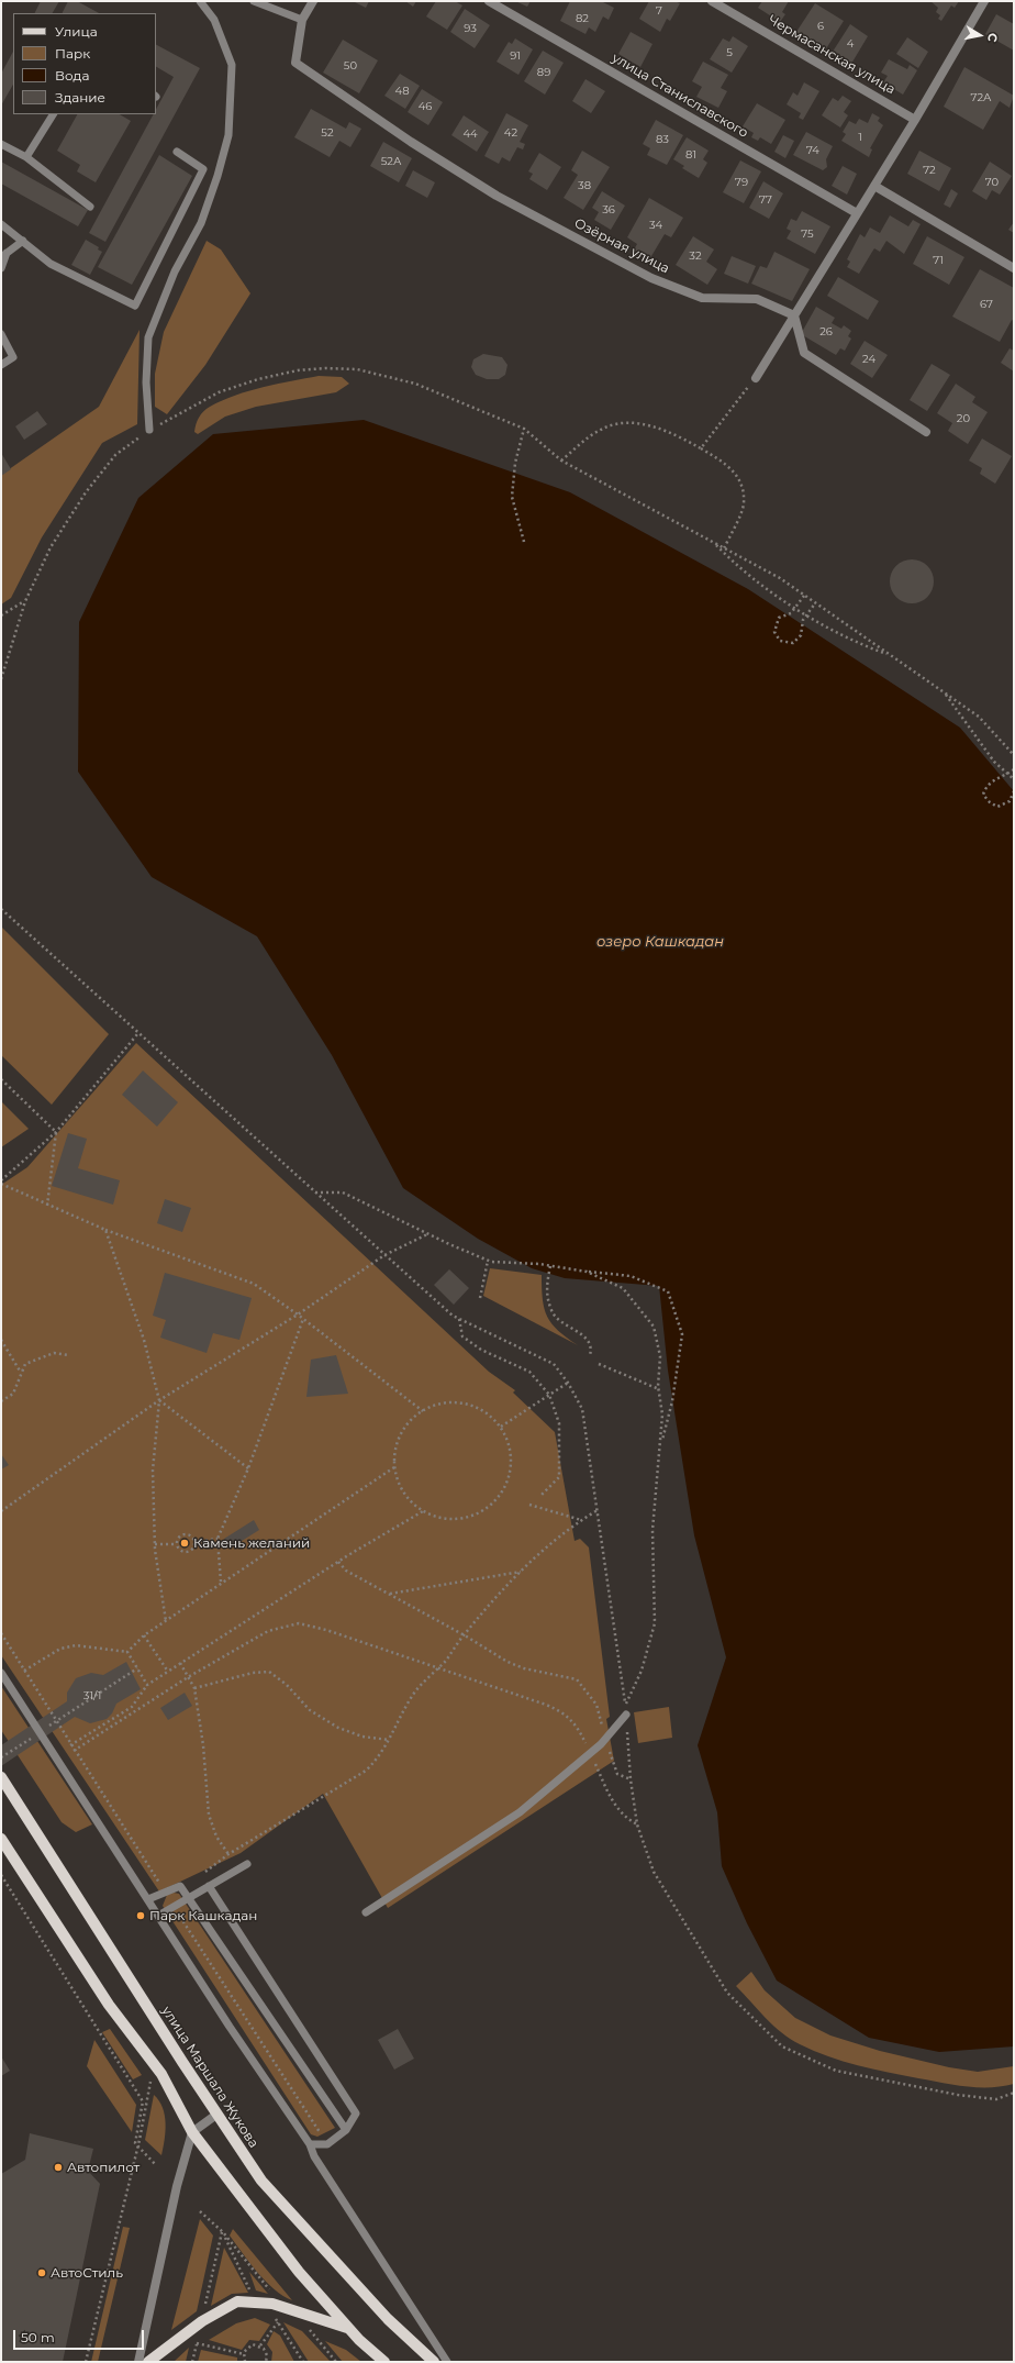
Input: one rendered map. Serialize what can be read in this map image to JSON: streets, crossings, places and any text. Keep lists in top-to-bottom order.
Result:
{
  "streets": {
    "main road": ["улица Маршала Жукова"],
    "street": ["Чермасанская улица", "улица Станиславского", "Озёрная улица"]
  },
  "water": ["озеро Кашкадан"],
  "places": [
    "Камень желаний",
    "Парк Кашкадан",
    "Автопилот",
    "АвтоСтиль"
  ],
  "house_numbers": [
    "7",
    "82",
    "6",
    "93",
    "4",
    "5",
    "91",
    "50",
    "89",
    "48",
    "72А",
    "46",
    "52",
    "42",
    "44",
    "1",
    "83",
    "74",
    "81",
    "52А",
    "72",
    "79",
    "70",
    "38",
    "77",
    "36",
    "34",
    "75",
    "32",
    "71",
    "67",
    "26",
    "24",
    "20",
    "31/1"
  ],
  "legend": [
    "Улица",
    "Парк",
    "Вода",
    "Здание"
  ],
  "scale_bar": "50 m",
  "north": "right"
}
